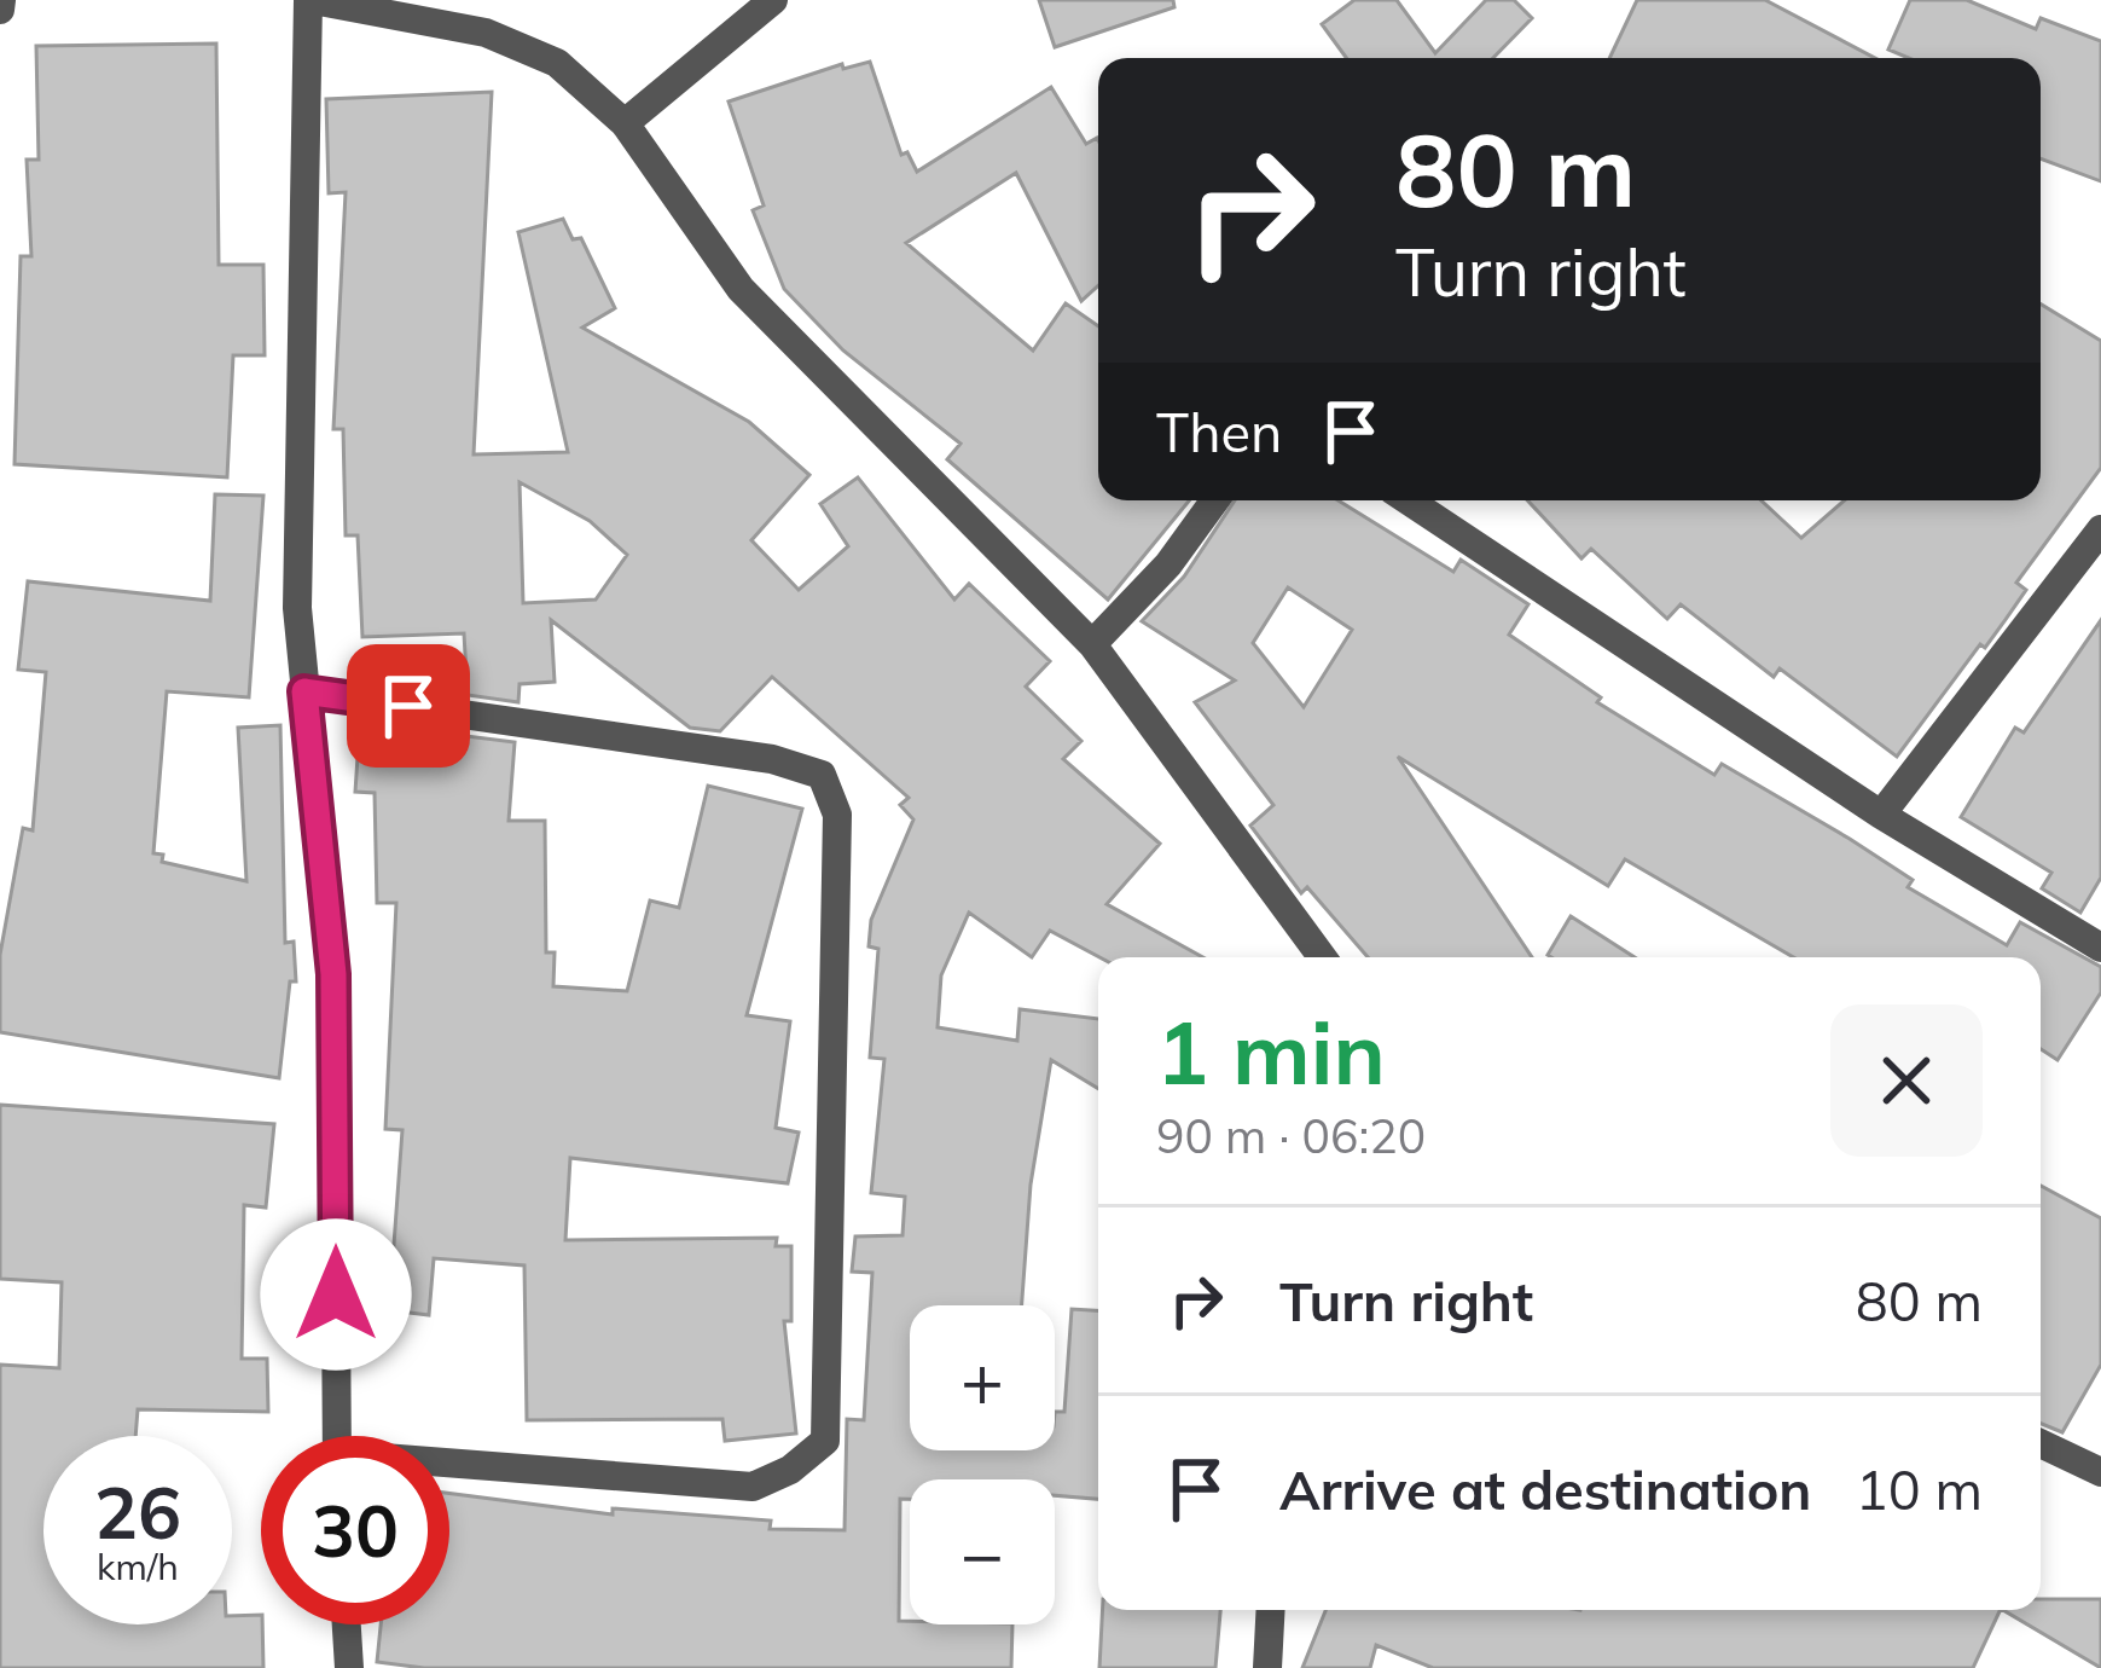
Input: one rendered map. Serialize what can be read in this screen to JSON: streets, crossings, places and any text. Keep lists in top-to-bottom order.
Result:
{
  "page": {
    "turn": ["80 m", "Turn right"],
    "then": "Then",
    "heading": ["1 min", "90 m · 06:20"],
    "list": [
      {
        "name": "Turn right",
        "value": "80 m"
      },
      {
        "name": "Arrive at destination",
        "value": "10 m"
      }
    ],
    "map_buttons": ["+", "−"],
    "speed": "26 km/h",
    "limit": "30"
  }
}
